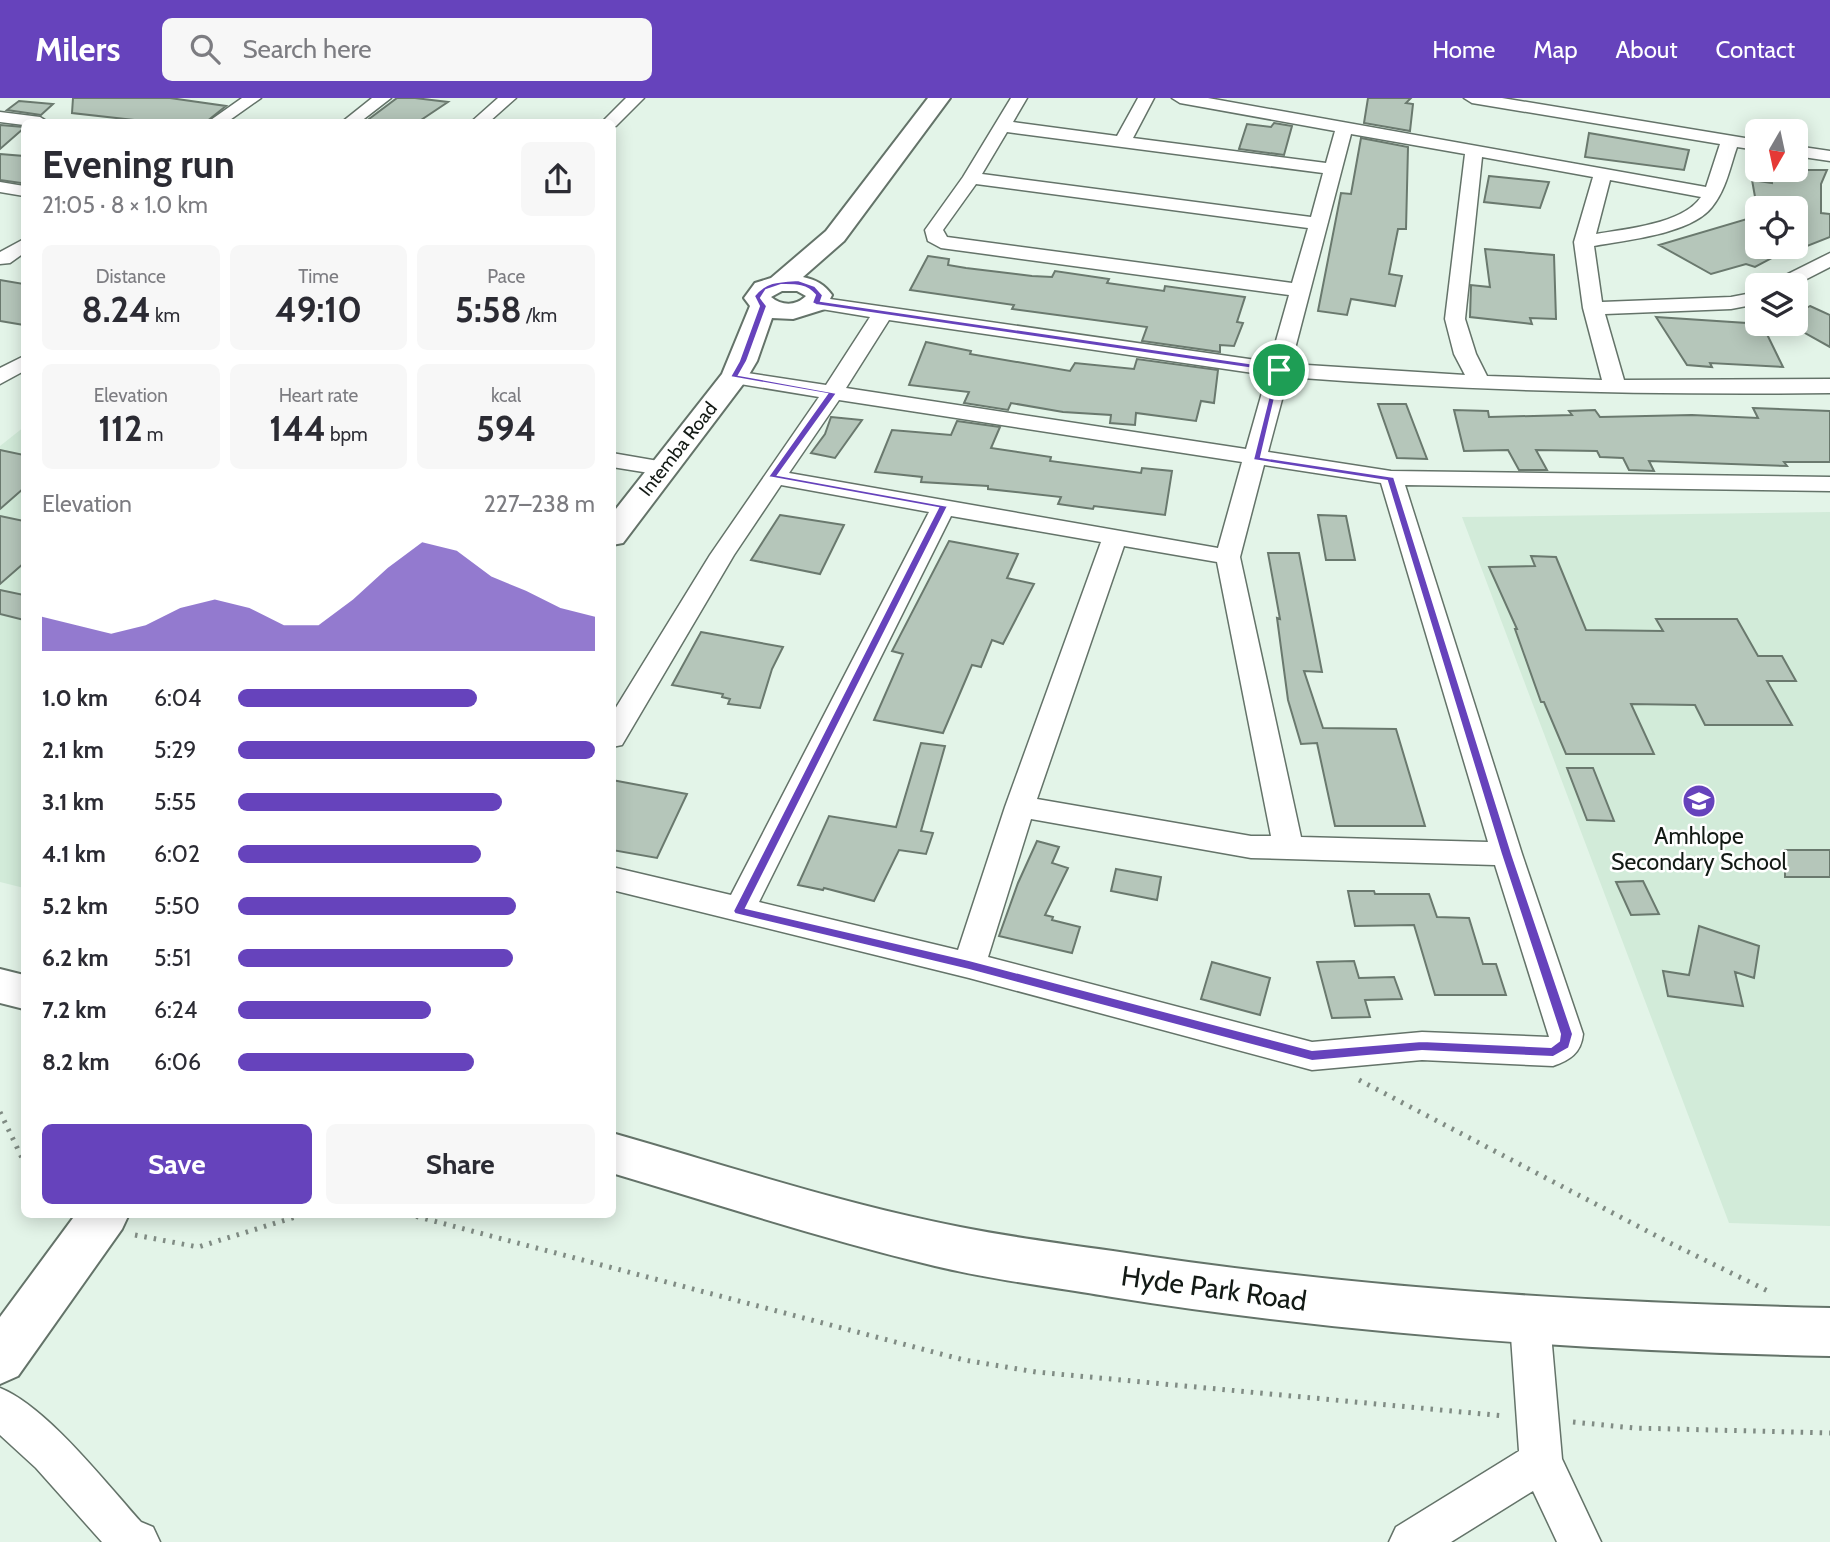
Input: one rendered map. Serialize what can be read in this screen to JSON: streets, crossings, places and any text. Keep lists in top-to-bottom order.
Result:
{
  "streets": {
    "street": ["Intemba Road", "Hyde Park Road"]
  },
  "places": {
    "school or university": ["Amhlope Secondary School"]
  },
  "north": "bottom",
  "page": {
    "header": "Milers",
    "search": "Search here",
    "nav": [
      "Home",
      "Map",
      "About",
      "Contact"
    ],
    "heading": ["Evening run", "21:05 · 8 × 1.0 km"],
    "stats": [
      ["Distance", "8.24 km"],
      ["Time", "49:10"],
      ["Pace", "5:58 /km"],
      ["Elevation", "112 m"],
      ["Heart rate", "144 bpm"],
      ["kcal", "594"]
    ],
    "chart": ["Elevation", "227–238 m"],
    "list": [
      {
        "name": "1.0 km",
        "note": "6:04"
      },
      {
        "name": "2.1 km",
        "note": "5:29"
      },
      {
        "name": "3.1 km",
        "note": "5:55"
      },
      {
        "name": "4.1 km",
        "note": "6:02"
      },
      {
        "name": "5.2 km",
        "note": "5:50"
      },
      {
        "name": "6.2 km",
        "note": "5:51"
      },
      {
        "name": "7.2 km",
        "note": "6:24"
      },
      {
        "name": "8.2 km",
        "note": "6:06"
      }
    ],
    "buttons": ["Save", "Share"]
  }
}
